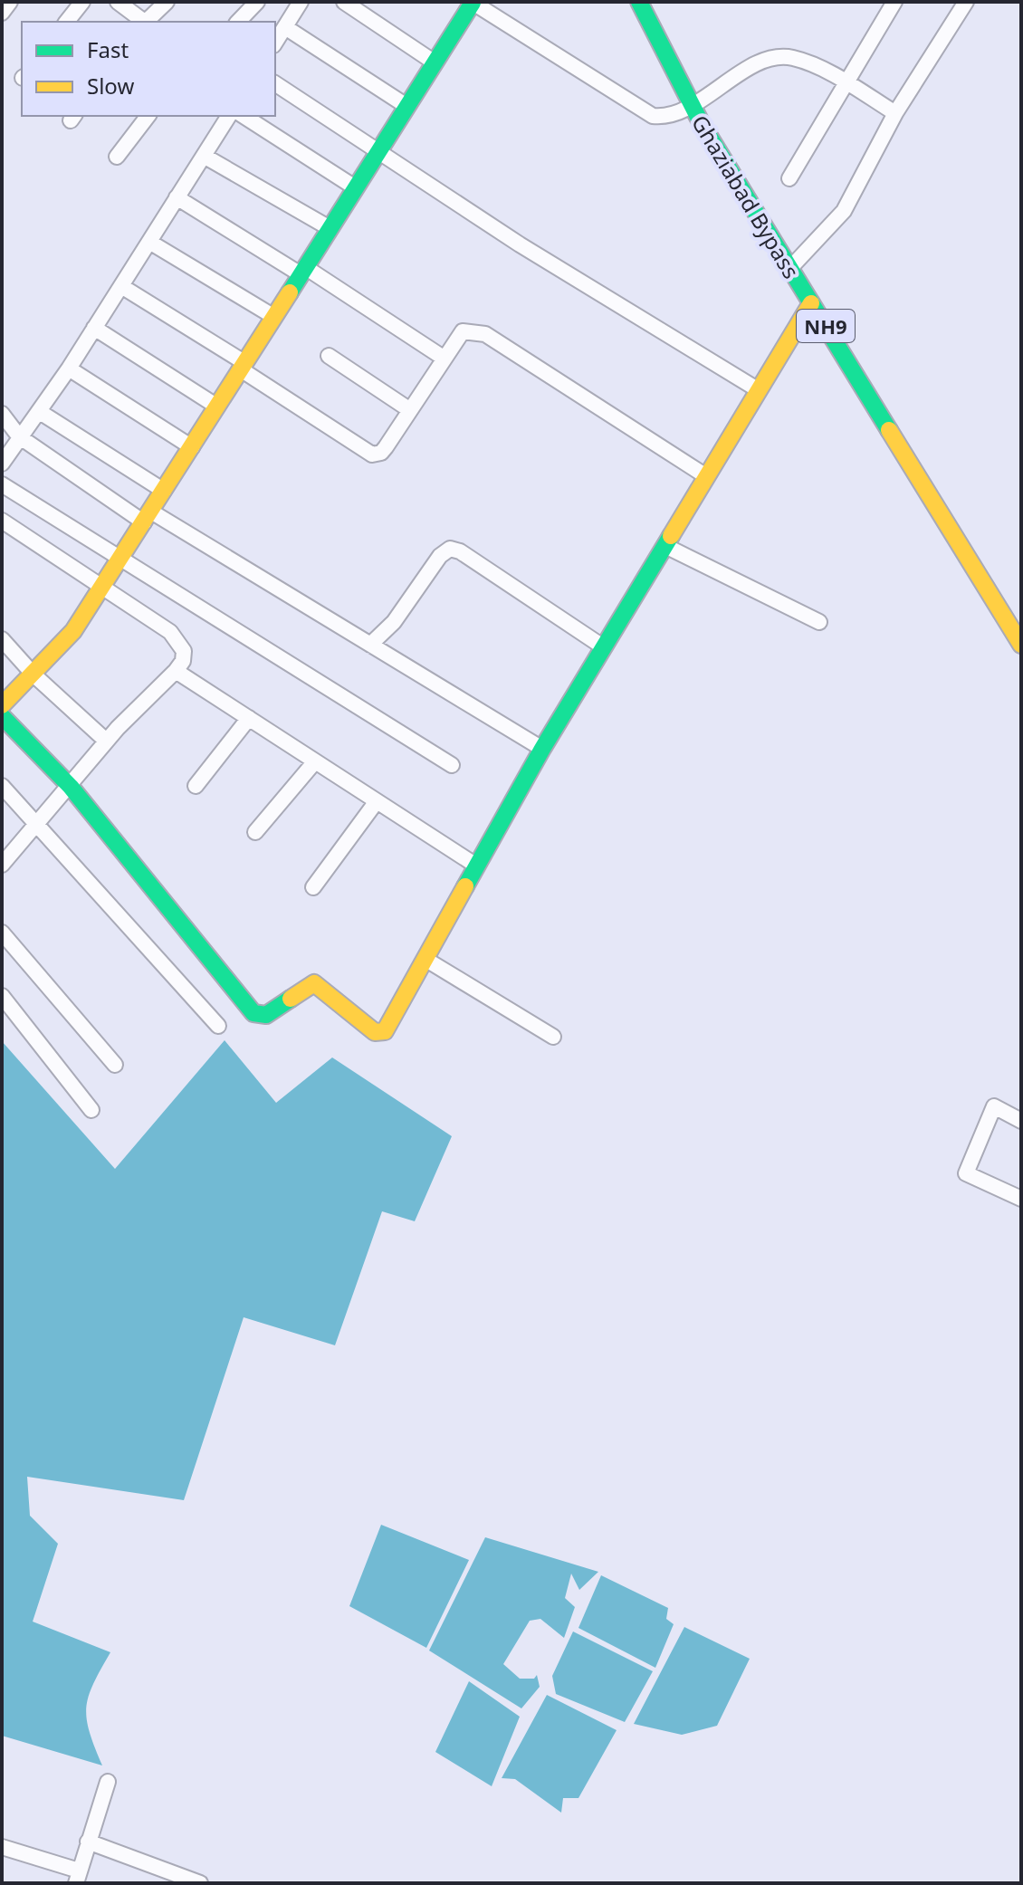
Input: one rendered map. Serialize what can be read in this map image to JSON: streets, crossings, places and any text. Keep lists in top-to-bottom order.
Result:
{
  "streets": {
    "main road": ["Ghaziabad Bypass", "NH9"]
  },
  "legend": ["Fast", "Slow"]
}
